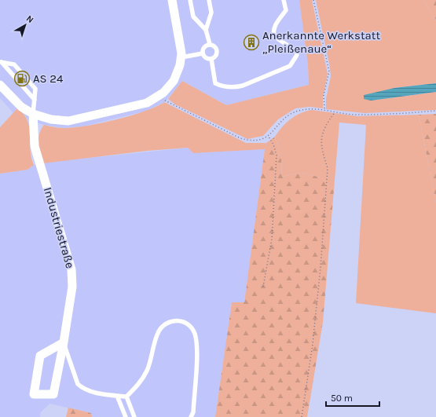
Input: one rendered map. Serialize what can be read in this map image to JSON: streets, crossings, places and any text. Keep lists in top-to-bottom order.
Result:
{
  "streets": {
    "street": ["Industriestraße"]
  },
  "places": {
    "building": ["Anerkannte Werkstatt „Pleißenaue“"],
    "fuel station": ["AS 24"]
  },
  "scale_bar": "50 m",
  "north": "top right"
}
